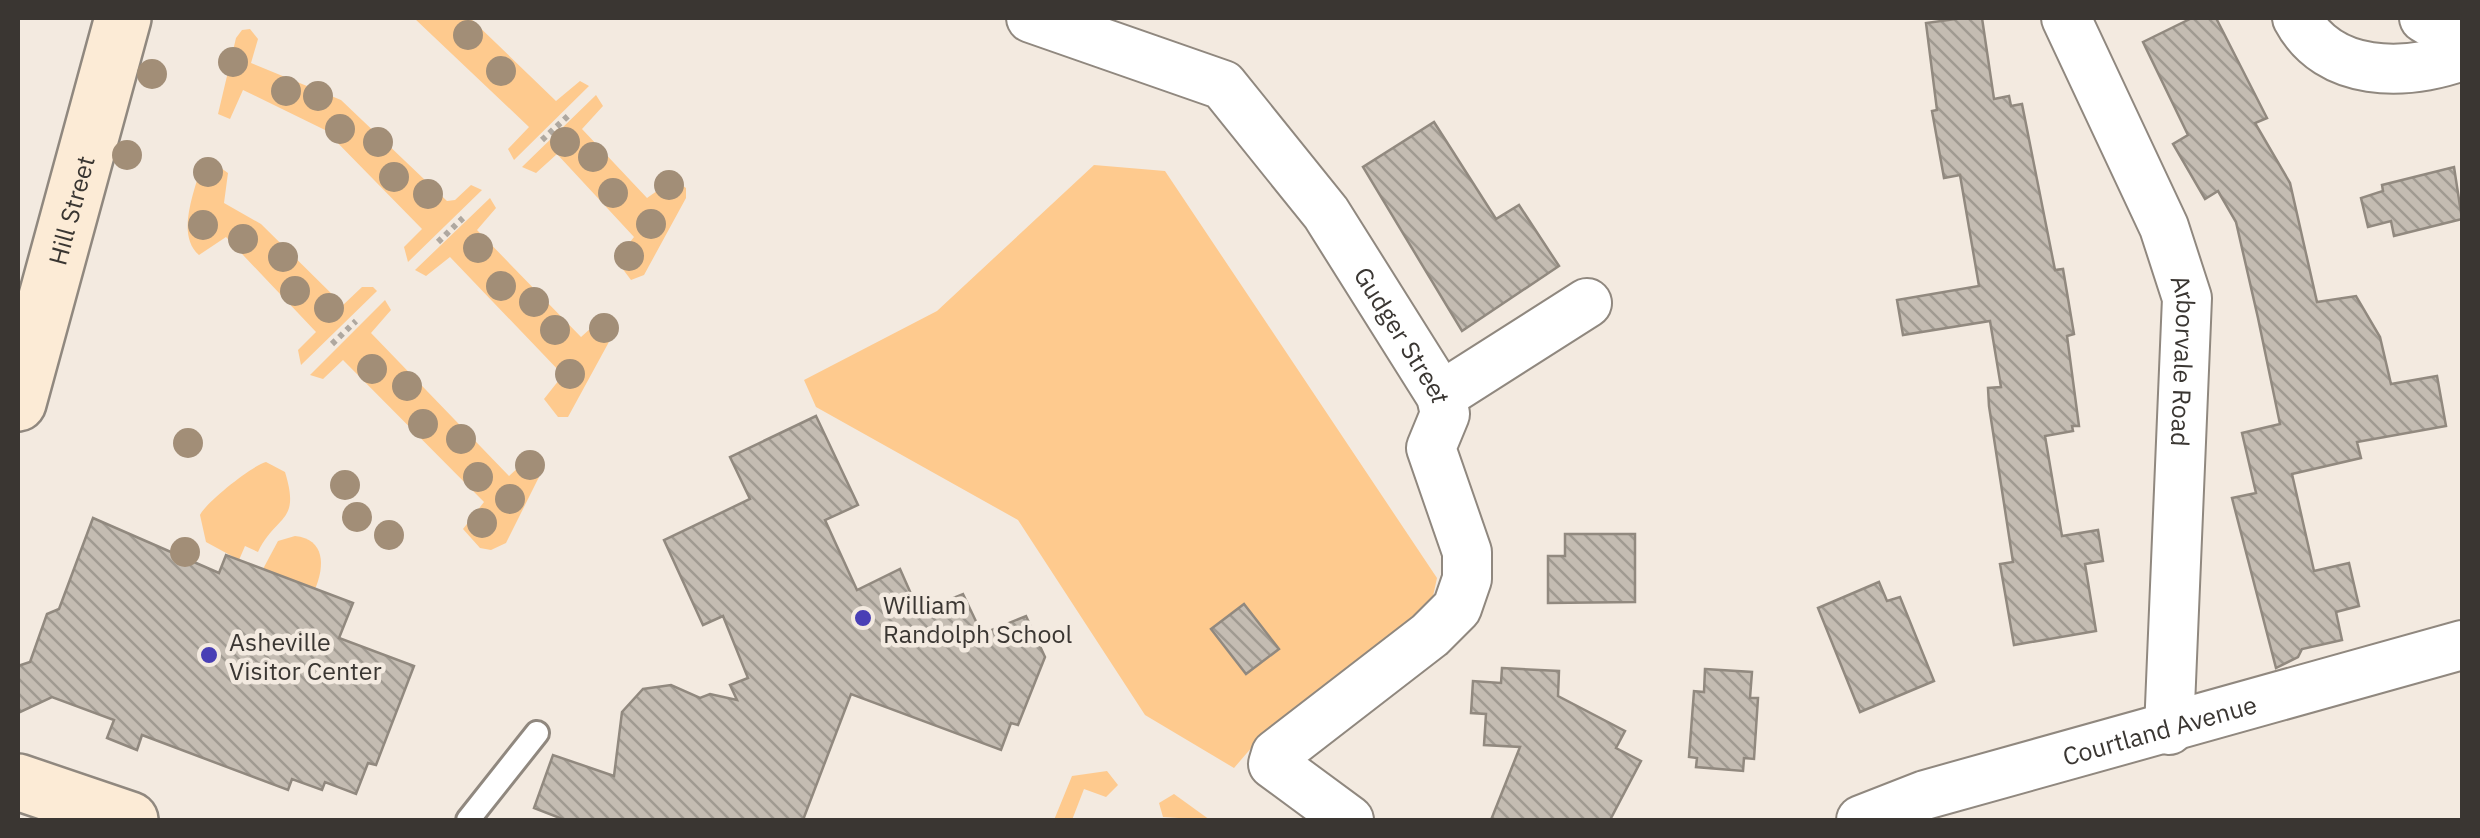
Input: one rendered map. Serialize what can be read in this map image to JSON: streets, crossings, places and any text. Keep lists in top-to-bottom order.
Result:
{
  "streets": {
    "street": [
      "Hill Street",
      "Gudger Street",
      "Arborvale Road",
      "Courtland Avenue"
    ]
  },
  "crossings": [
    ["Arborvale Road", "Courtland Avenue"]
  ],
  "places": ["William Randolph School", "Asheville Visitor Center"]
}
